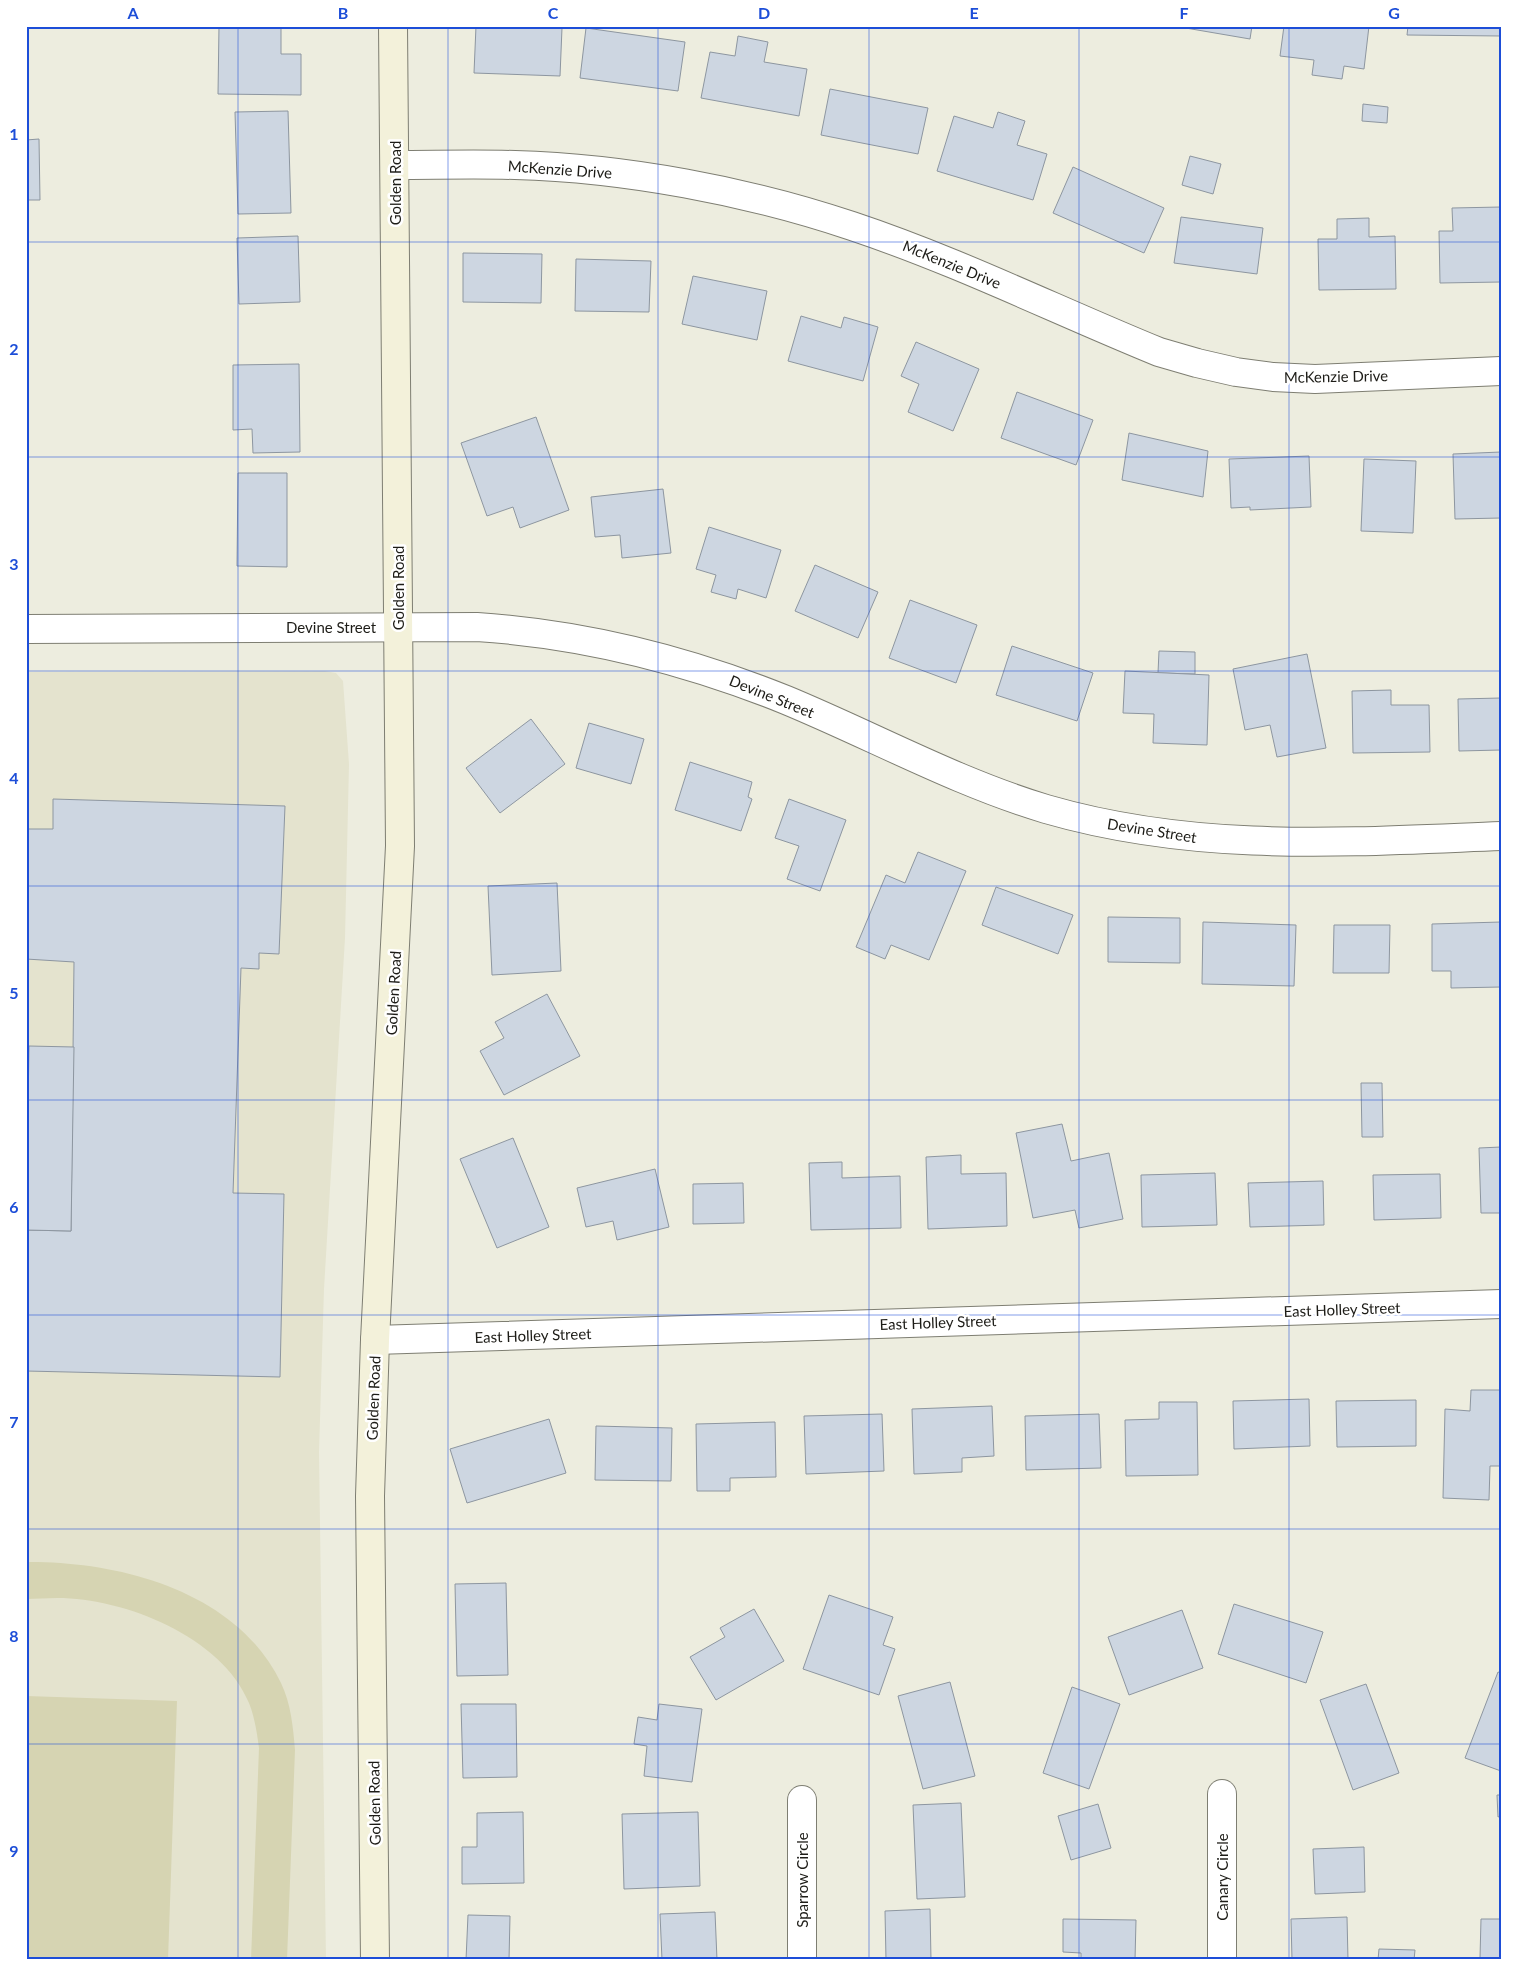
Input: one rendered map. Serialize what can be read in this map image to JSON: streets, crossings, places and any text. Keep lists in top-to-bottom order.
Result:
{
  "streets": {
    "street": [
      "McKenzie Drive",
      "Golden Road",
      "Devine Street",
      "East Holley Street",
      "Canary Circle",
      "Sparrow Circle"
    ]
  },
  "crossings": [
    ["McKenzie Drive", "Golden Road"],
    ["Golden Road", "Devine Street"],
    ["Golden Road", "East Holley Street"]
  ],
  "grid": {
    "columns": [
      "A",
      "B",
      "C",
      "D",
      "E",
      "F",
      "G"
    ],
    "rows": [
      "1",
      "2",
      "3",
      "4",
      "5",
      "6",
      "7",
      "8",
      "9"
    ]
  }
}
